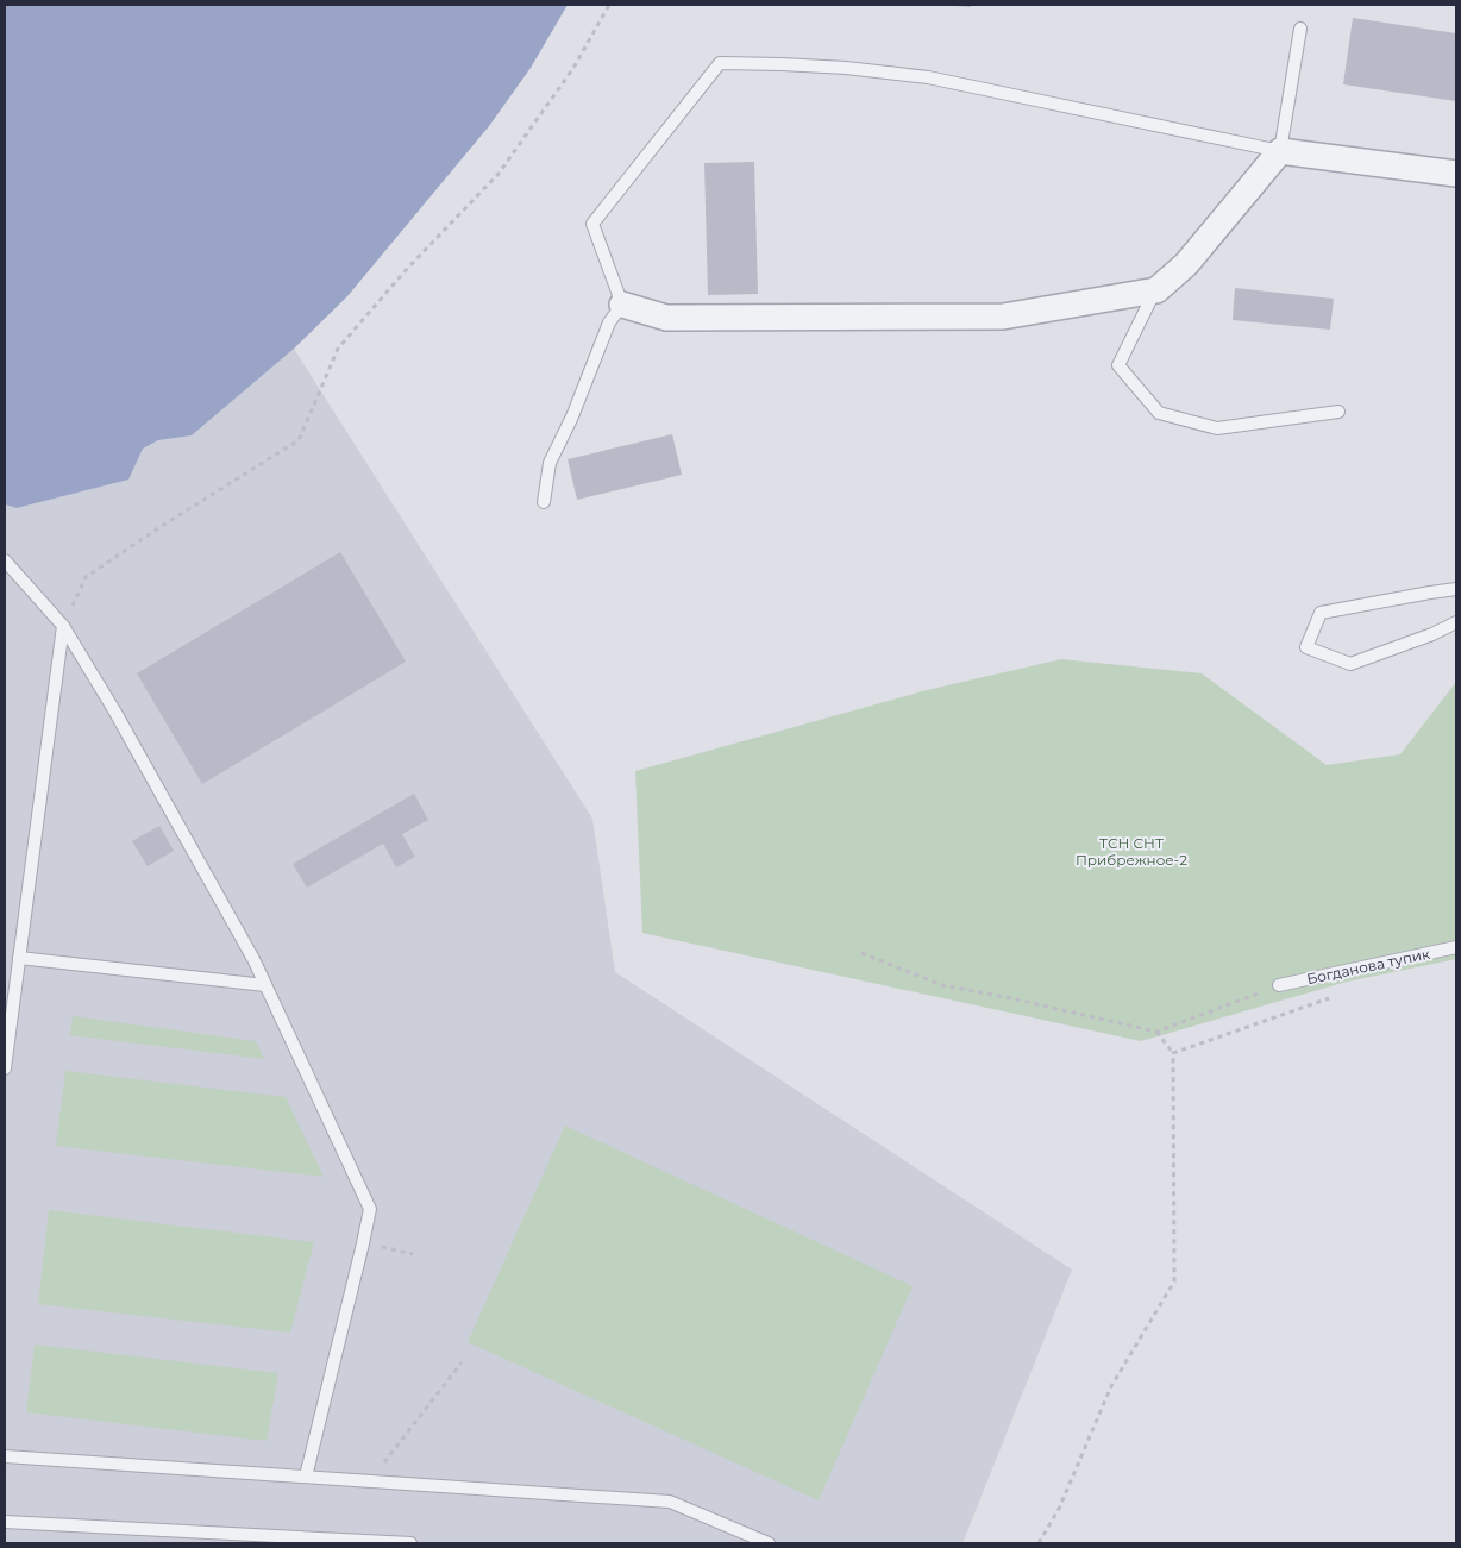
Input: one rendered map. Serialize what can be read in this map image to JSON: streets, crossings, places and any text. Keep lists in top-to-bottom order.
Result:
{
  "streets": {
    "lane": ["Богданова тупик"]
  },
  "parks": ["ТСН СНТ Прибрежное-2"]
}
